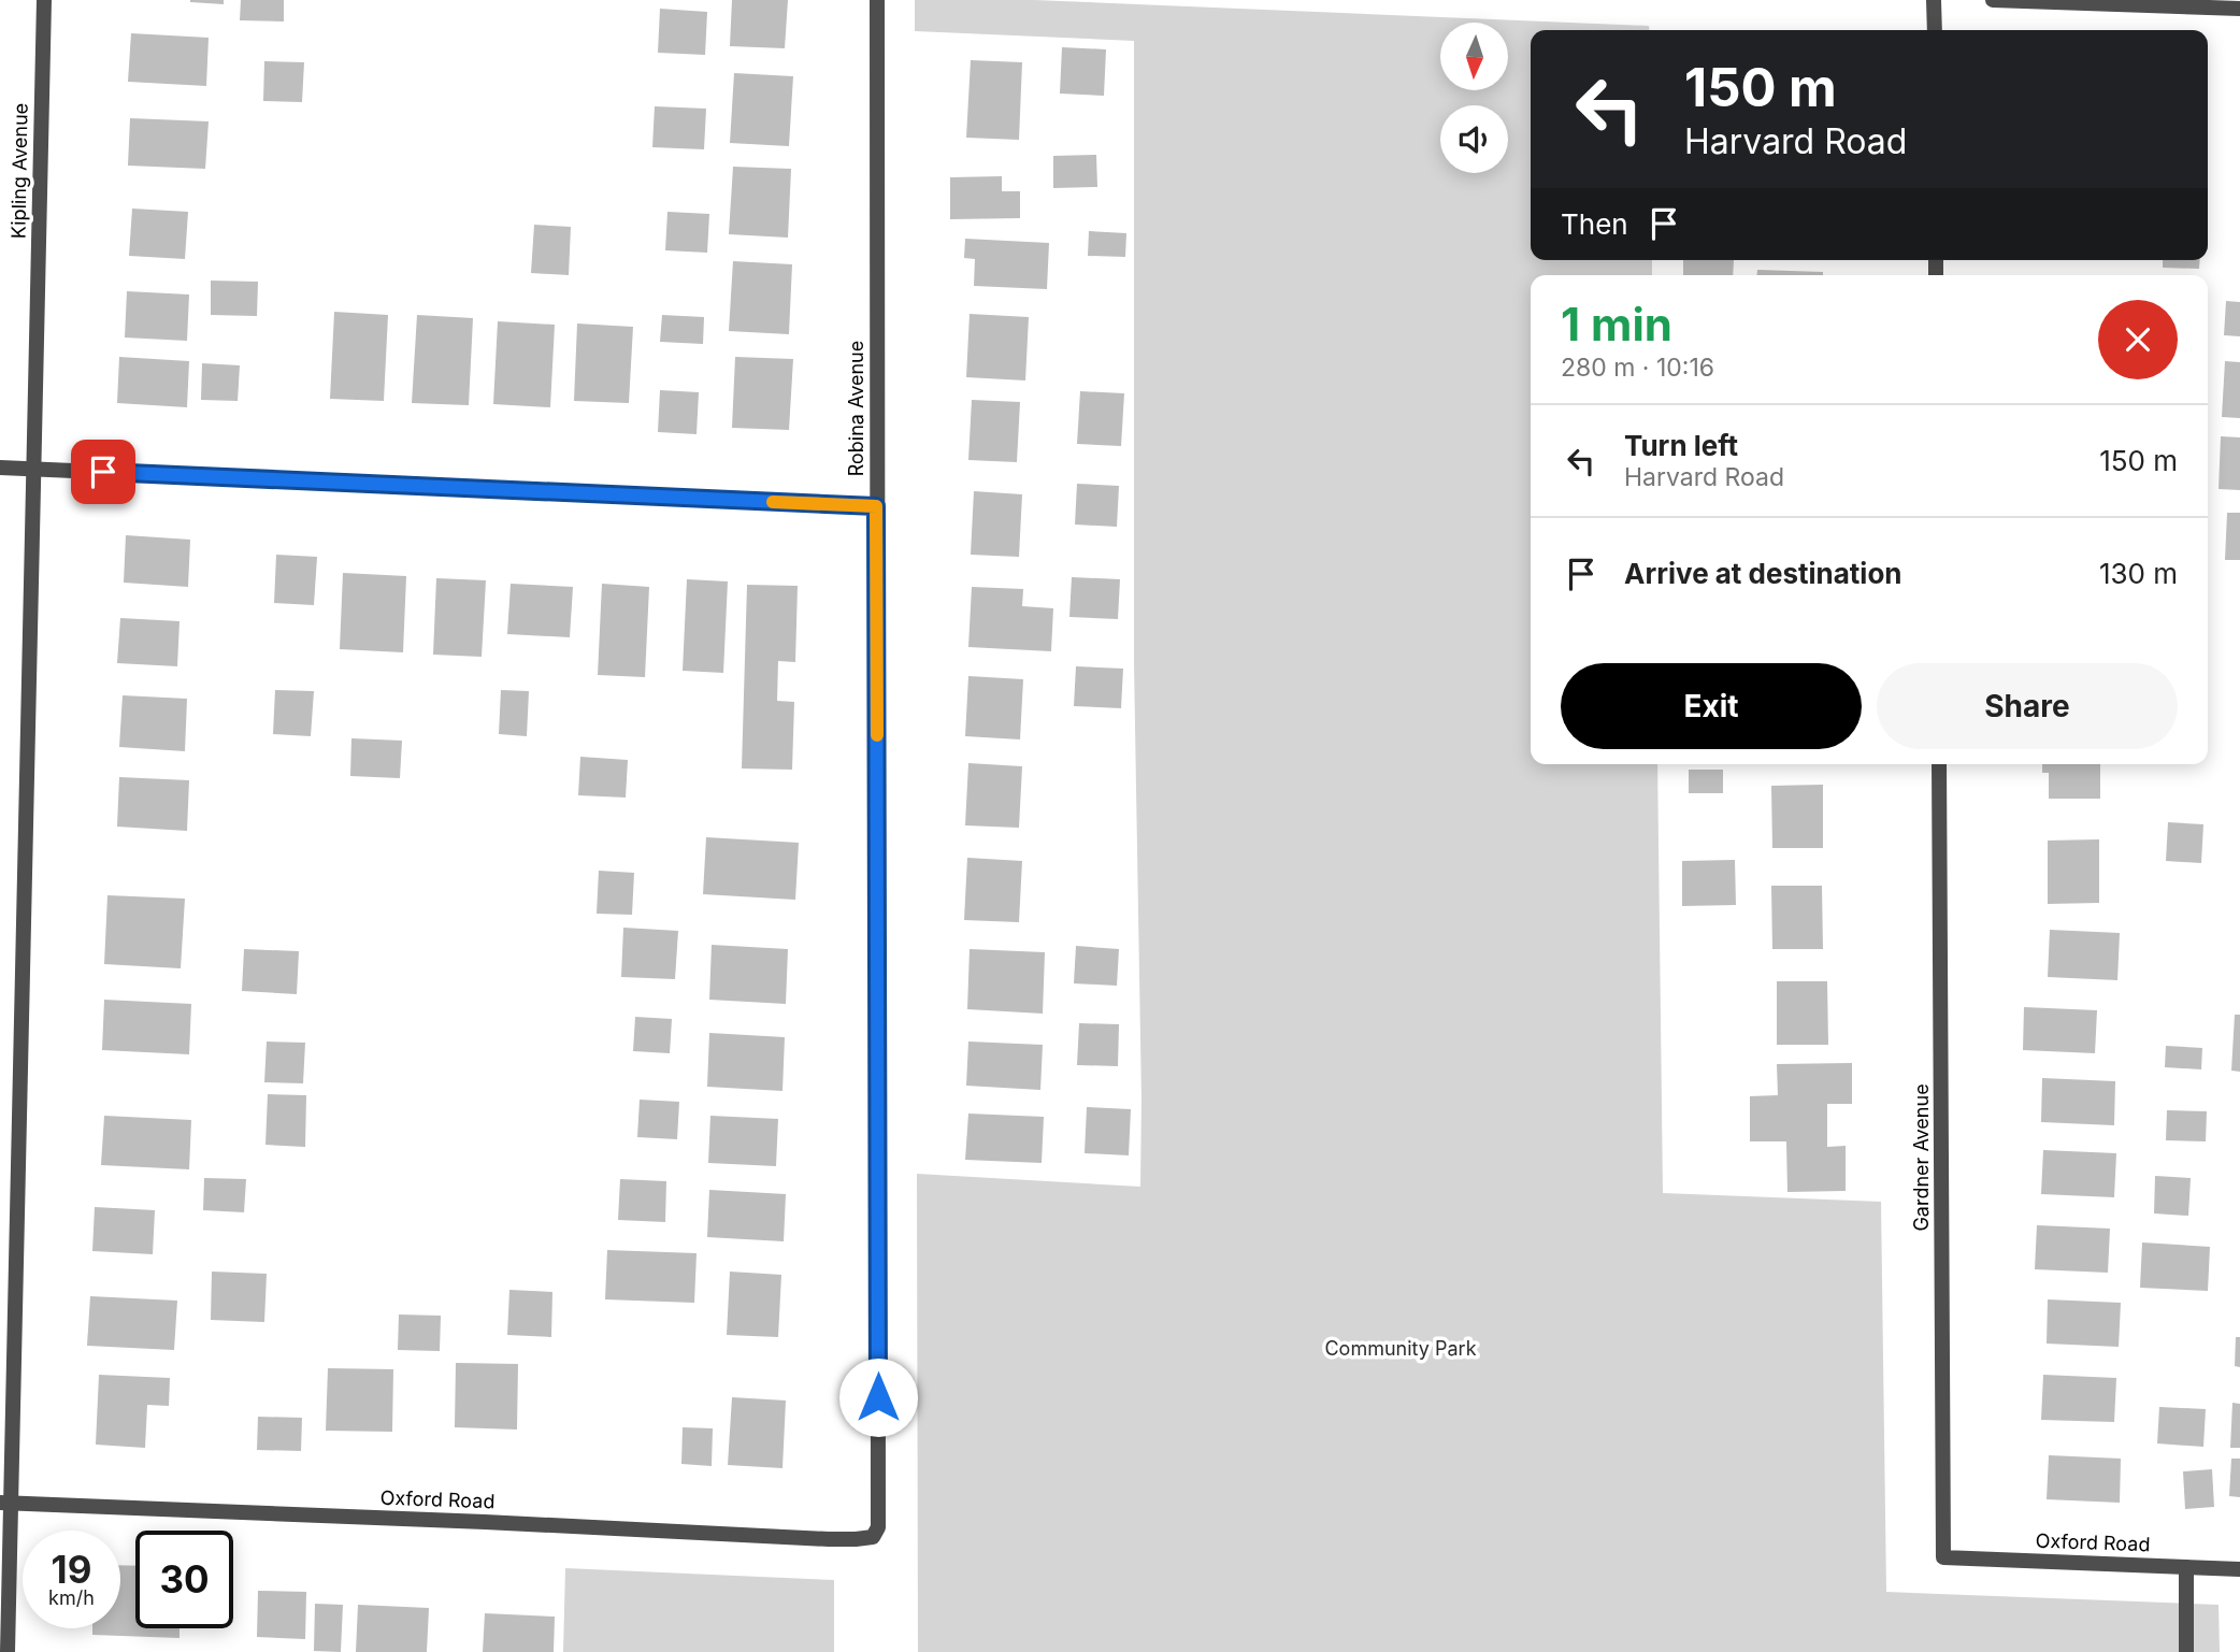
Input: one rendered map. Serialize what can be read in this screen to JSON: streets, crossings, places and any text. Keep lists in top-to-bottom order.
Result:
{
  "streets": {
    "street": [
      "Kipling Avenue",
      "Robina Avenue",
      "Gardner Avenue",
      "Oxford Road"
    ]
  },
  "crossings": [
    ["Kipling Avenue", "Oxford Road"],
    ["Robina Avenue", "Oxford Road"],
    ["Gardner Avenue", "Oxford Road"]
  ],
  "parks": ["Community Park"],
  "north": "bottom",
  "page": {
    "turn": ["150 m", "Harvard Road"],
    "then": "Then",
    "heading": ["1 min", "280 m · 10:16"],
    "list": [
      {
        "name": "Turn left",
        "note": "Harvard Road",
        "value": "150 m"
      },
      {
        "name": "Arrive at destination",
        "value": "130 m"
      }
    ],
    "buttons": ["Exit", "Share"],
    "speed": "19 km/h",
    "limit": "30"
  }
}
